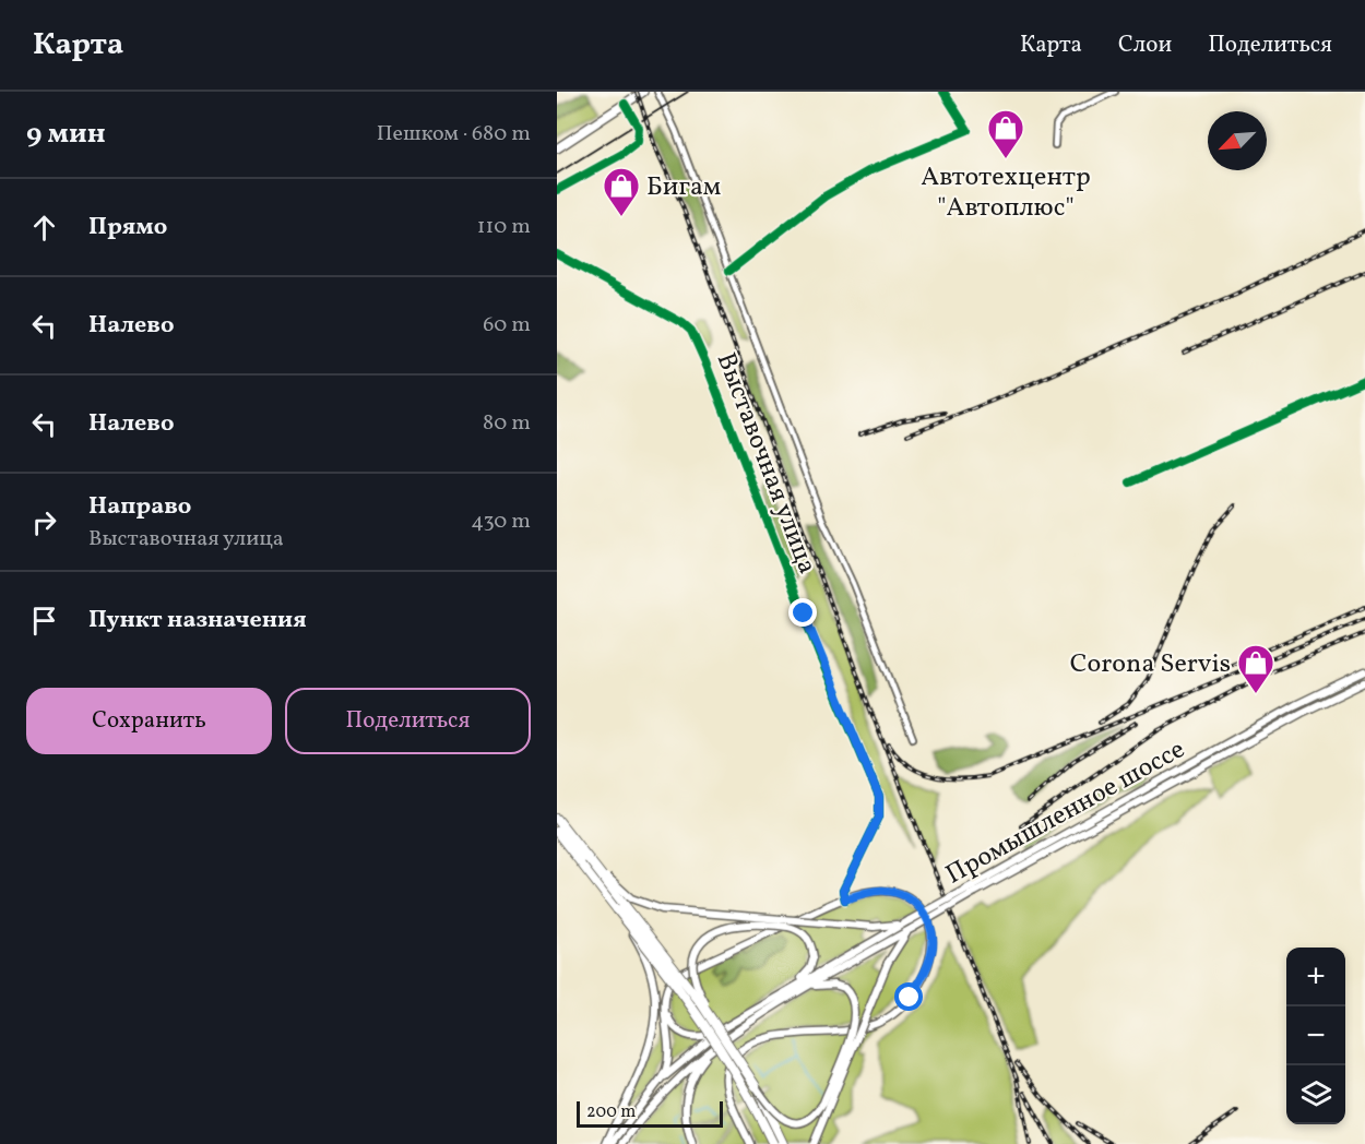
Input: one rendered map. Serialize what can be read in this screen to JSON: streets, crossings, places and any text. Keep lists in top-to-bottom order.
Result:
{
  "streets": {
    "main road": ["Промышленное шоссе"],
    "street": ["Выставочная улица"]
  },
  "places": {
    "shop": ["Автотехцентр \"Автоплюс\"", "Бигам", "Corona Servis"]
  },
  "scale_bar": "200 m",
  "north": "bottom left",
  "page": {
    "header": "Карта",
    "nav": ["Карта", "Слои", "Поделиться"],
    "heading": ["9 мин", "Пешком · 680 m"],
    "list": [
      ["Прямо", "110 m"],
      ["Налево", "60 m"],
      ["Налево", "80 m"],
      ["Направо", "Выставочная улица", "430 m"],
      "Пункт назначения"
    ],
    "buttons": ["Сохранить", "Поделиться"],
    "map_buttons": ["+", "−"],
    "scale": "200 m"
  }
}
